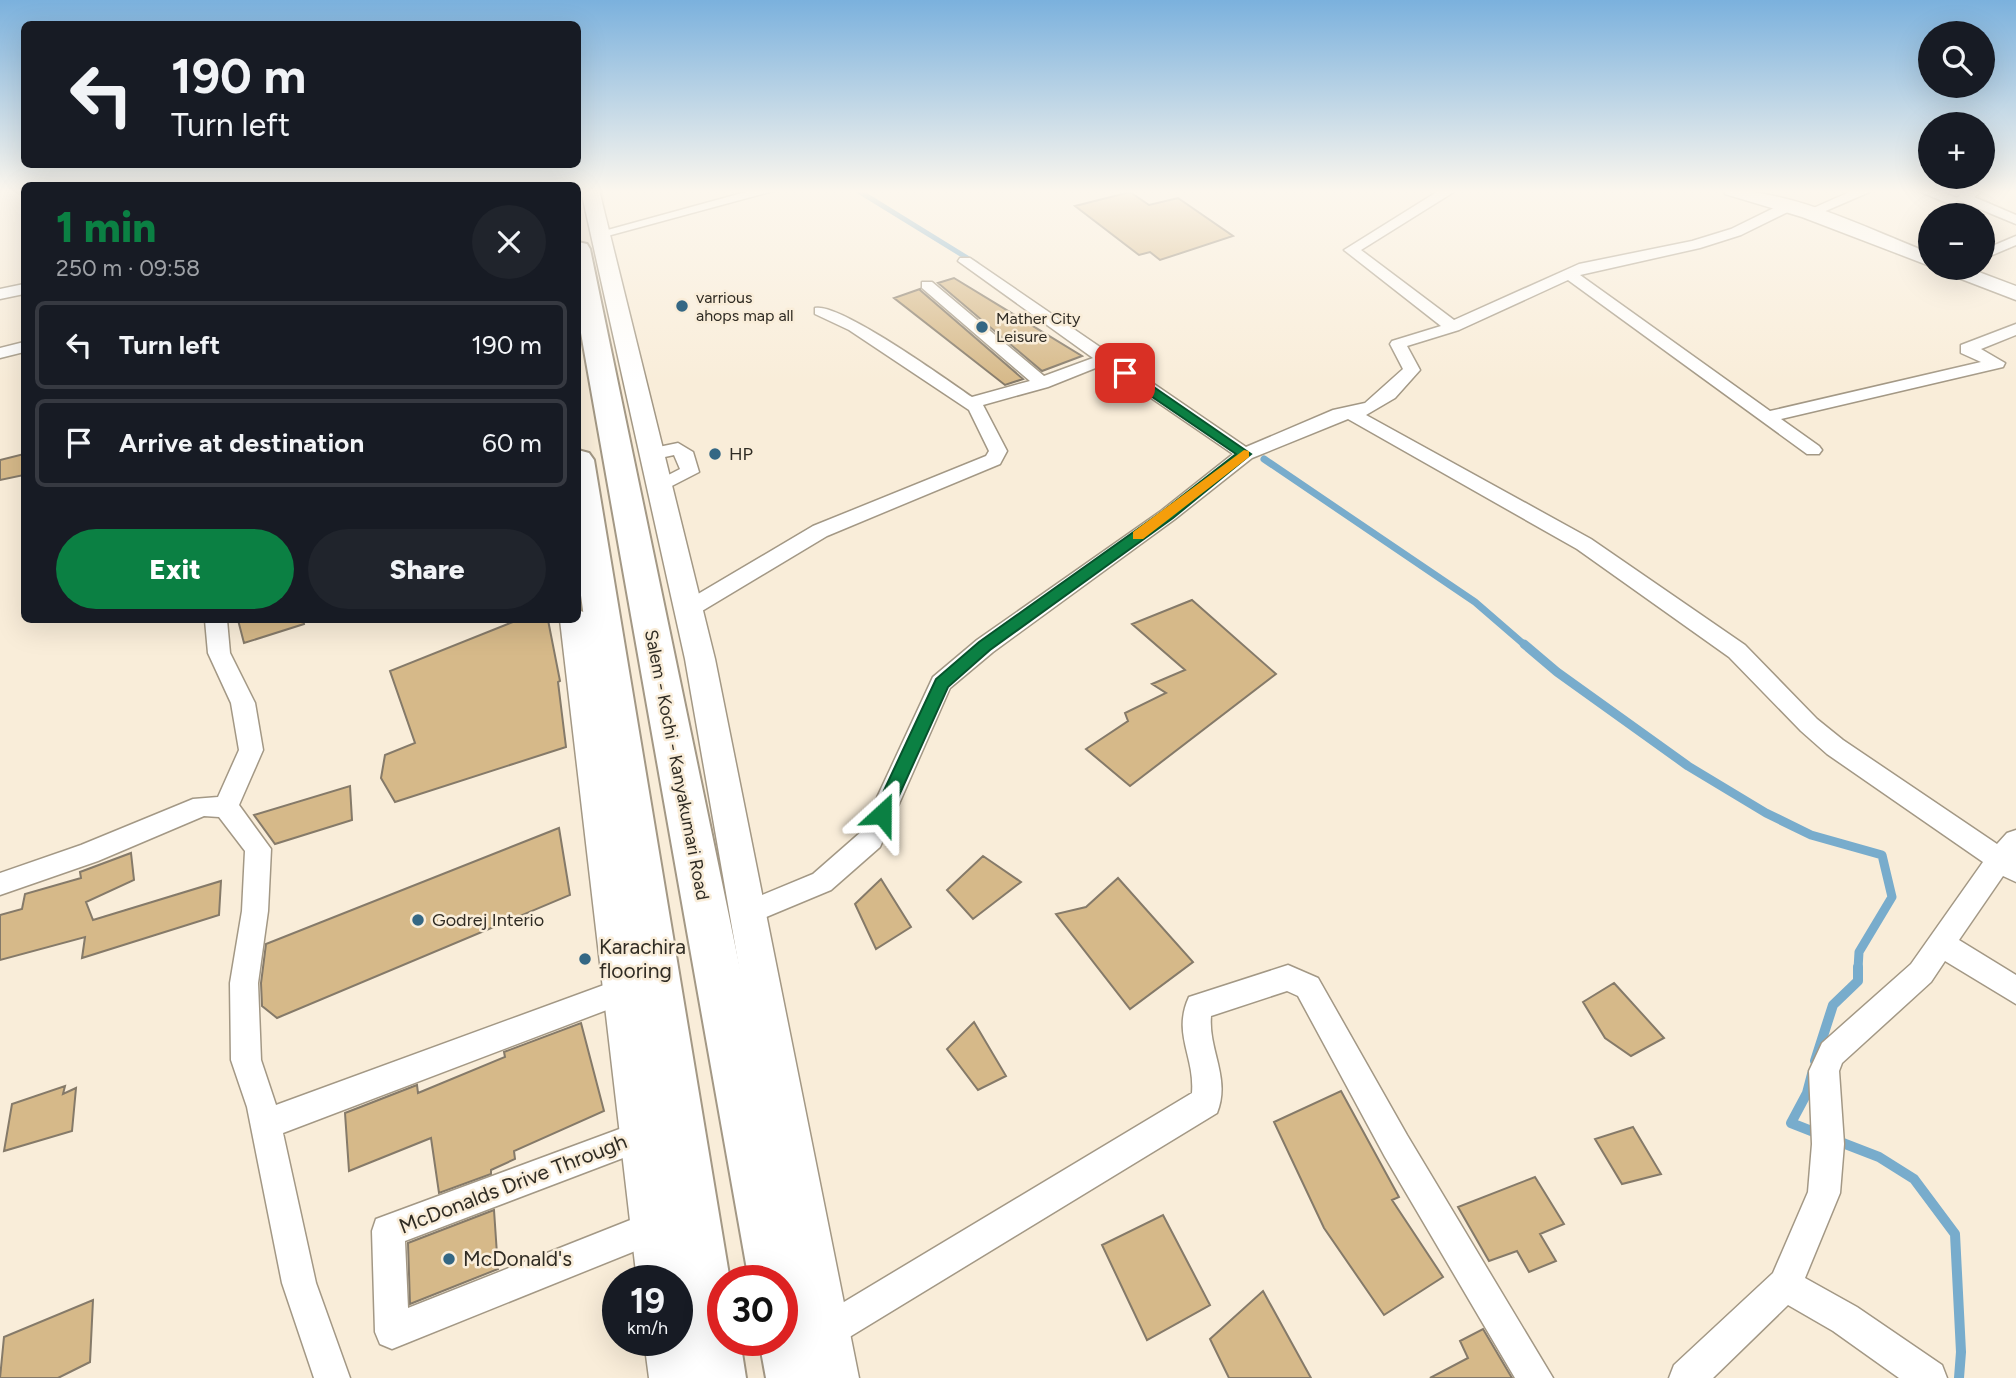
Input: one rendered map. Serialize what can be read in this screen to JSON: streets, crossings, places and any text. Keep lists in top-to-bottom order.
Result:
{
  "streets": {
    "highway": ["Salem - Kochi - Kanyakumari Road"],
    "street": ["McDonalds Drive Through"]
  },
  "places": [
    "varrious ahops map all",
    "Mather City Leisure",
    "HP",
    "Godrej Interio",
    "Karachira flooring",
    "McDonald's"
  ],
  "page": {
    "map_buttons": ["+", "−"],
    "turn": ["190 m", "Turn left"],
    "heading": ["1 min", "250 m · 09:58"],
    "list": [
      {
        "name": "Turn left",
        "value": "190 m"
      },
      {
        "name": "Arrive at destination",
        "value": "60 m"
      }
    ],
    "buttons": ["Exit", "Share"],
    "speed": "19 km/h",
    "limit": "30"
  }
}
